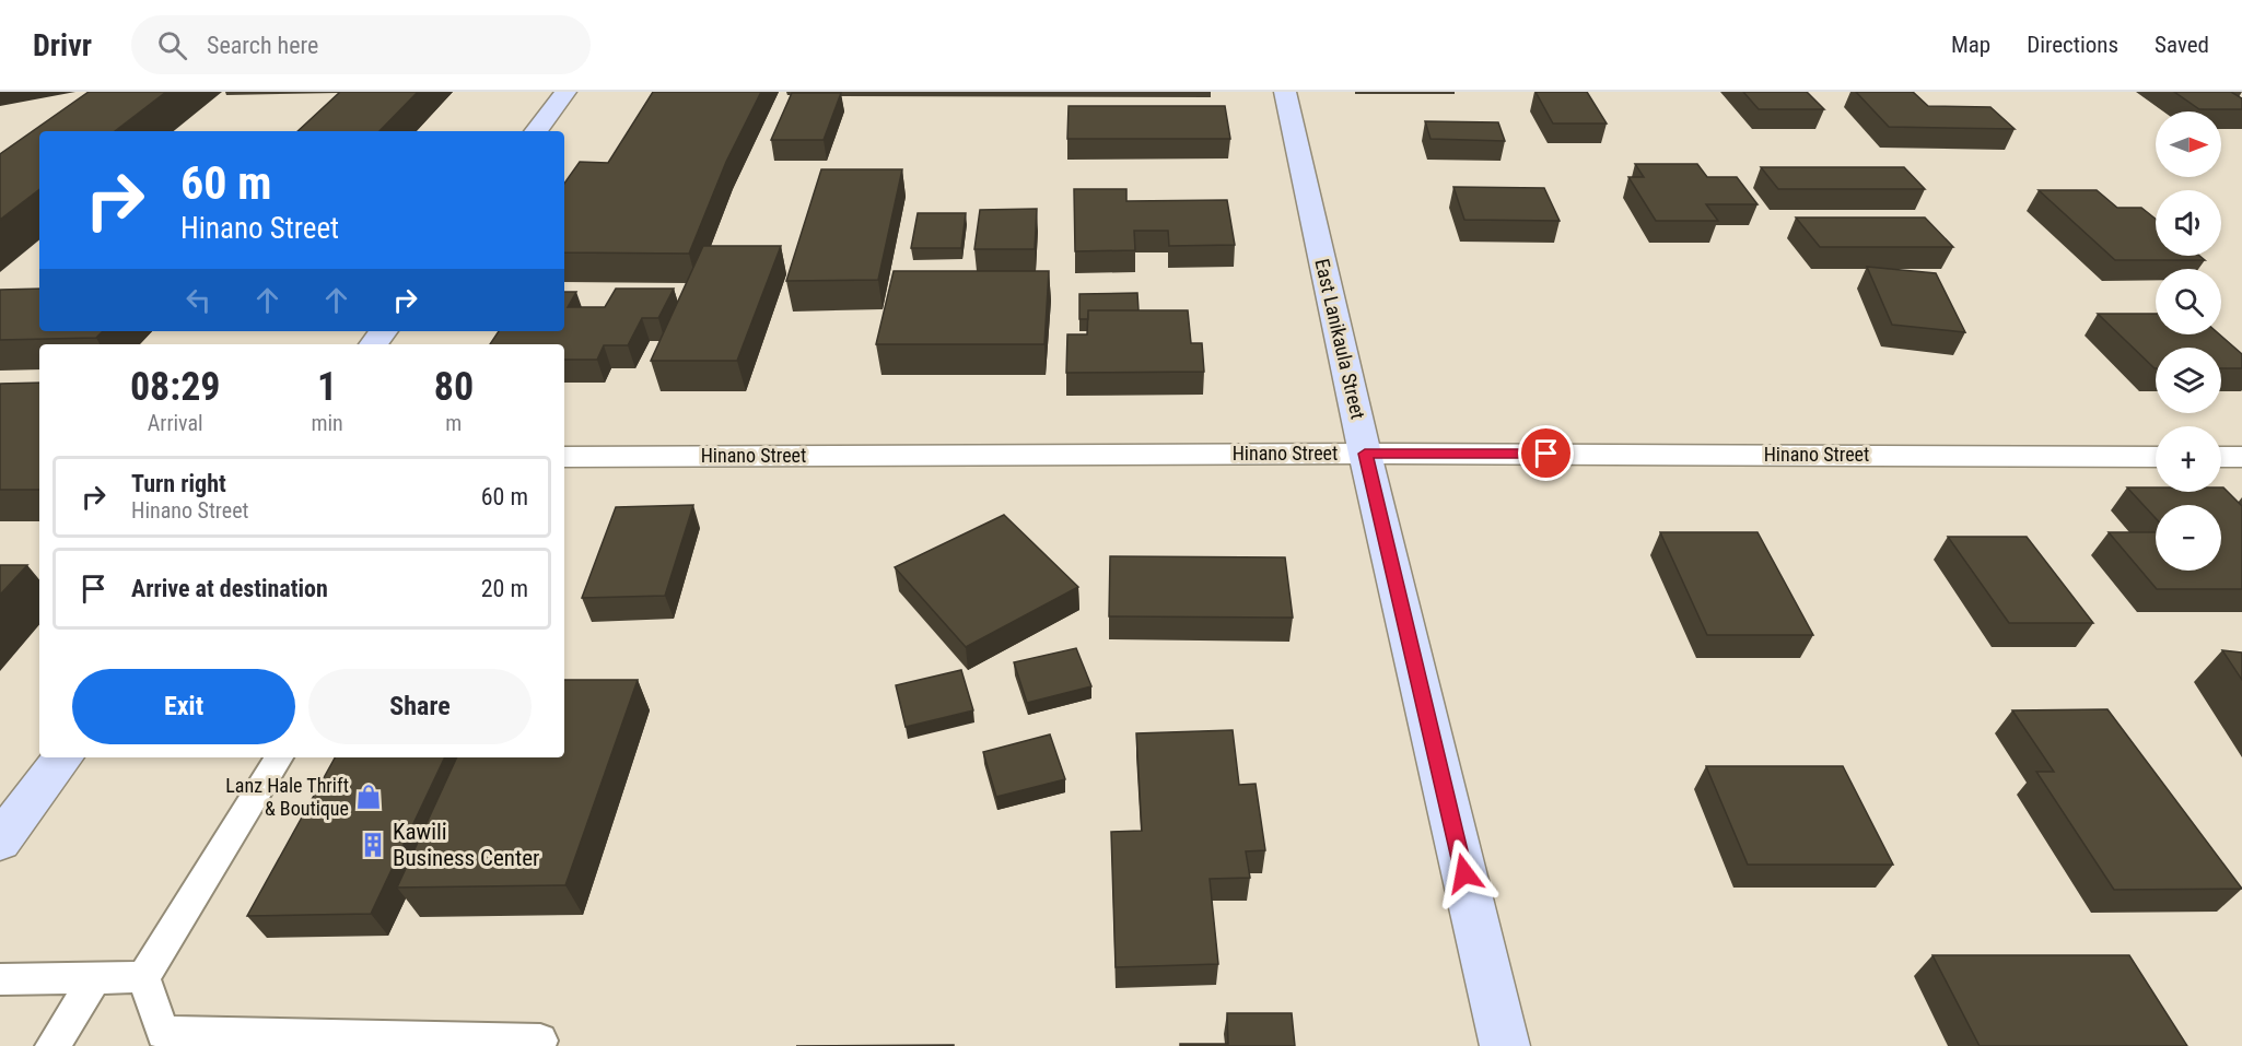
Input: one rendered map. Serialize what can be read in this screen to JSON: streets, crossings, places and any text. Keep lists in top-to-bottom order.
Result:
{
  "streets": {
    "street": ["East Lanikaula Street", "Hinano Street"]
  },
  "crossings": [
    ["East Lanikaula Street", "Hinano Street"]
  ],
  "places": {
    "shop": ["Lanz Hale Thrift & Boutique"],
    "building": ["Kawili Business Center"]
  },
  "north": "right",
  "page": {
    "header": "Drivr",
    "search": "Search here",
    "nav": ["Map", "Directions", "Saved"],
    "map_buttons": ["+", "−"],
    "turn": ["60 m", "Hinano Street"],
    "eta": [
      "08:29",
      "Arrival",
      "1",
      "min",
      "80",
      "m"
    ],
    "list": [
      {
        "name": "Turn right",
        "note": "Hinano Street",
        "value": "60 m"
      },
      {
        "name": "Arrive at destination",
        "value": "20 m"
      }
    ],
    "buttons": ["Exit", "Share"]
  }
}
